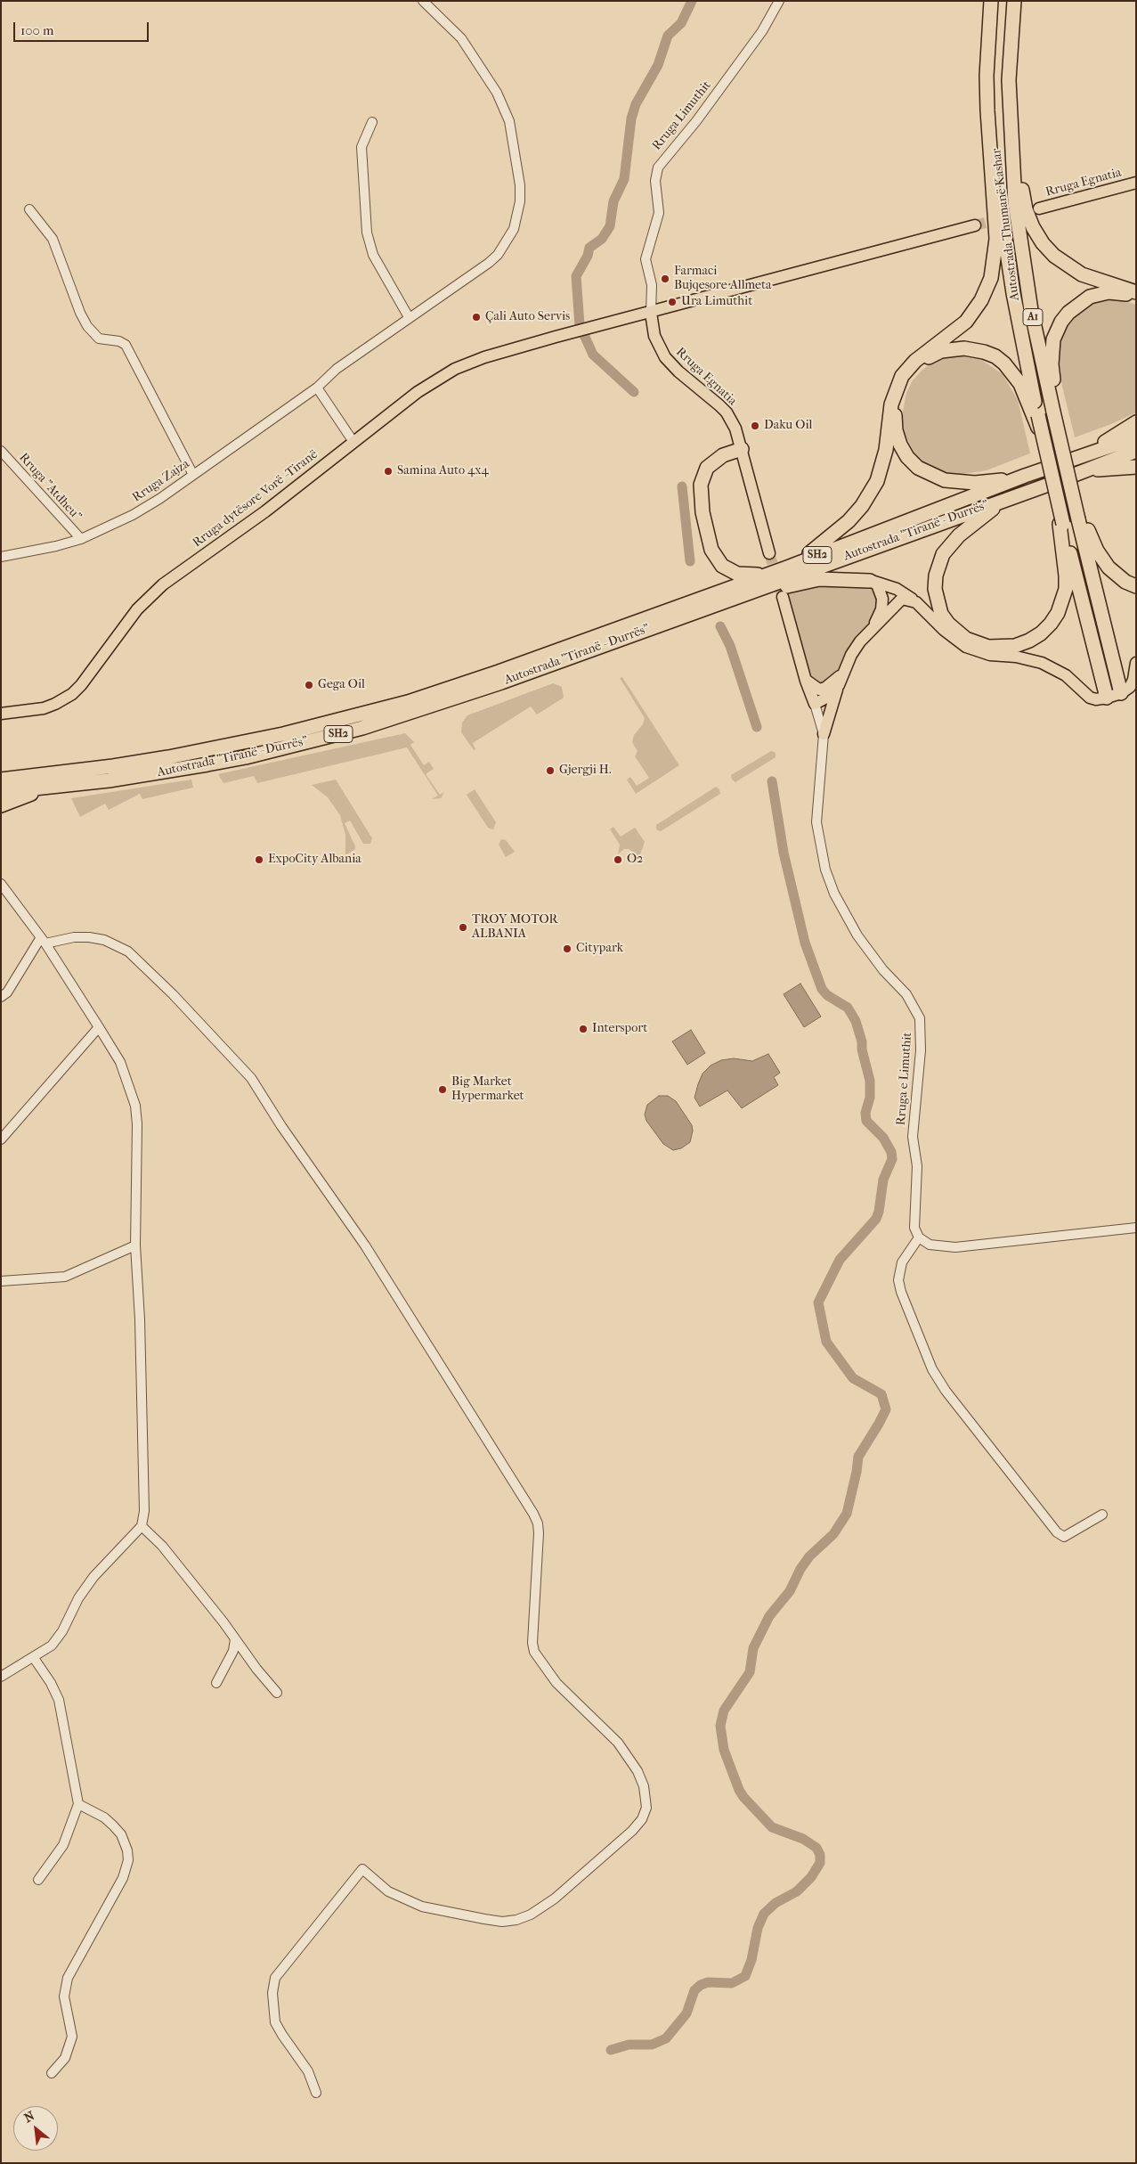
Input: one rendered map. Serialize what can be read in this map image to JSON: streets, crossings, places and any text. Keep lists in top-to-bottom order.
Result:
{
  "streets": {
    "highway": [
      "Autostrada Thumanë Kashar",
      "A1",
      "Autostrada \"Tiranë - Durrës\"",
      "SH2"
    ],
    "main road": ["Rruga Egnatia", "Rruga dytësore Vorë -Tiranë"],
    "street": [
      "Rruga Limuthit",
      "Rruga Zajza",
      "Rruga \"Atdheu\"",
      "Rruga e Limuthit"
    ]
  },
  "crossings": [
    ["Rruga Limuthit", "Rruga Egnatia"],
    ["Rruga Limuthit", "Rruga dytësore Vorë -Tiranë"],
    ["Rruga Egnatia", "Rruga dytësore Vorë -Tiranë"],
    ["Rruga Zajza", "Rruga \"Atdheu\""]
  ],
  "places": [
    "Farmaci Bujqesore Allmeta",
    "Ura Limuthit",
    "Çali Auto Servis",
    "Daku Oil",
    "Samina Auto 4x4",
    "Gega Oil",
    "Gjergji H.",
    "ExpoCity Albania",
    "O2",
    "TROY MOTOR ALBANIA",
    "Citypark",
    "Intersport",
    "Big Market Hypermarket"
  ],
  "scale_bar": "100 m",
  "north": "top left"
}
